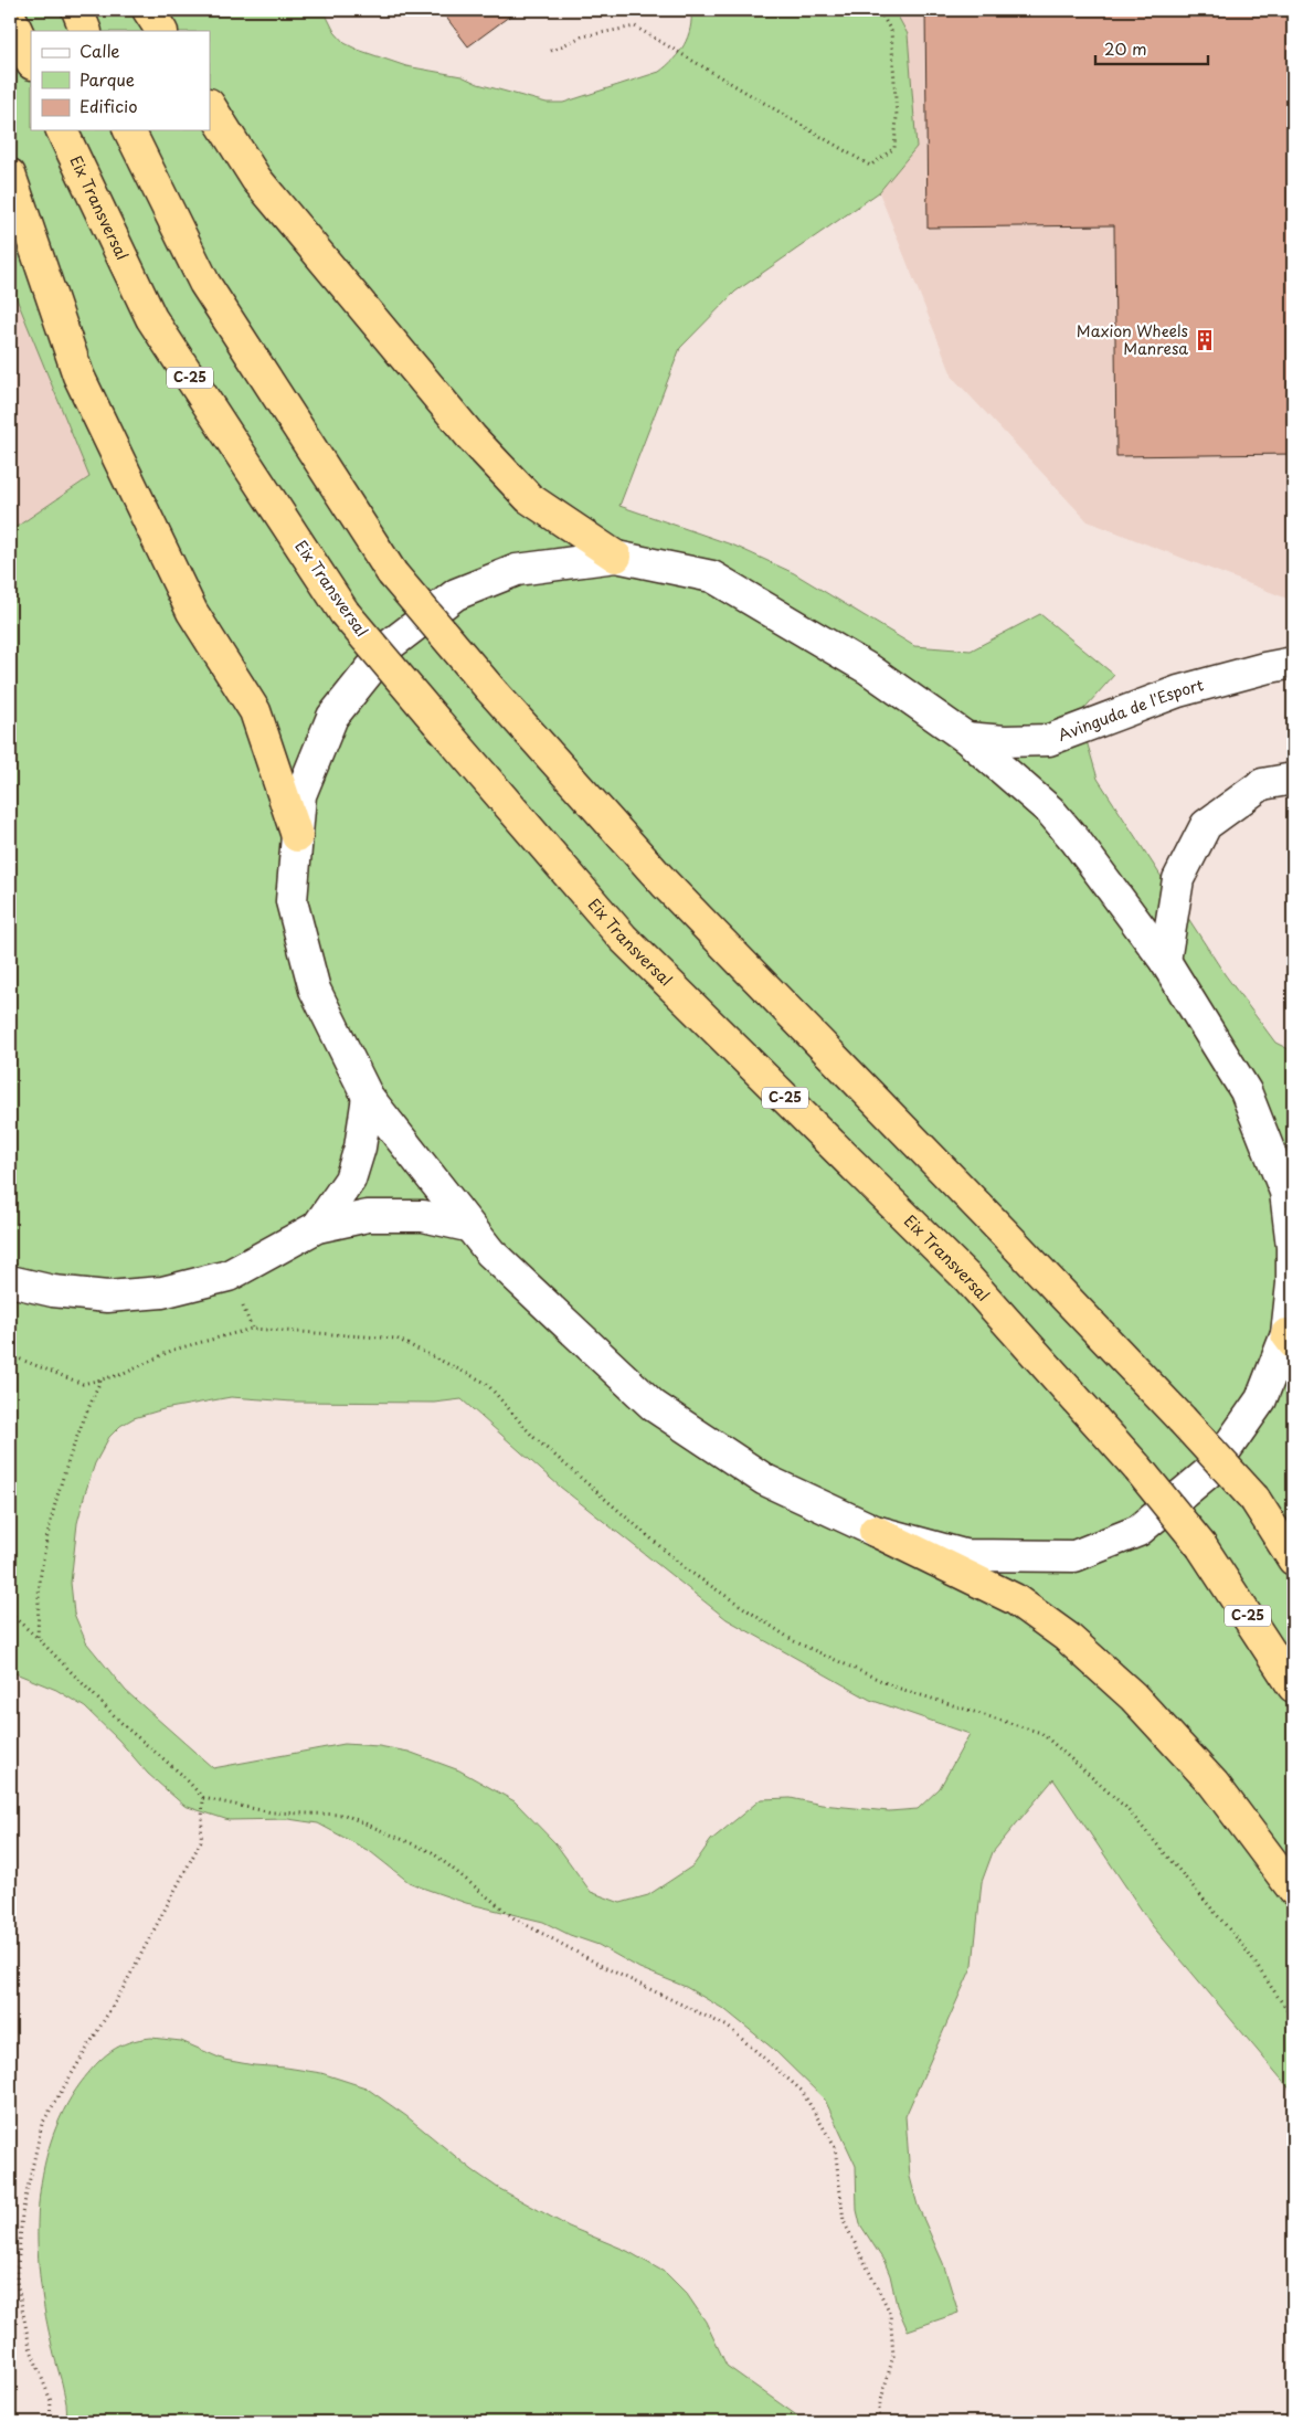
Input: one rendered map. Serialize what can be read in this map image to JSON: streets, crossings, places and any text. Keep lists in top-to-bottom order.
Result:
{
  "streets": {
    "highway": ["Eix Transversal", "C-25"],
    "street": ["Avinguda de l'Esport"]
  },
  "places": {
    "building": ["Maxion Wheels Manresa"]
  },
  "legend": ["Calle", "Parque", "Edificio"],
  "scale_bar": "20 m"
}
